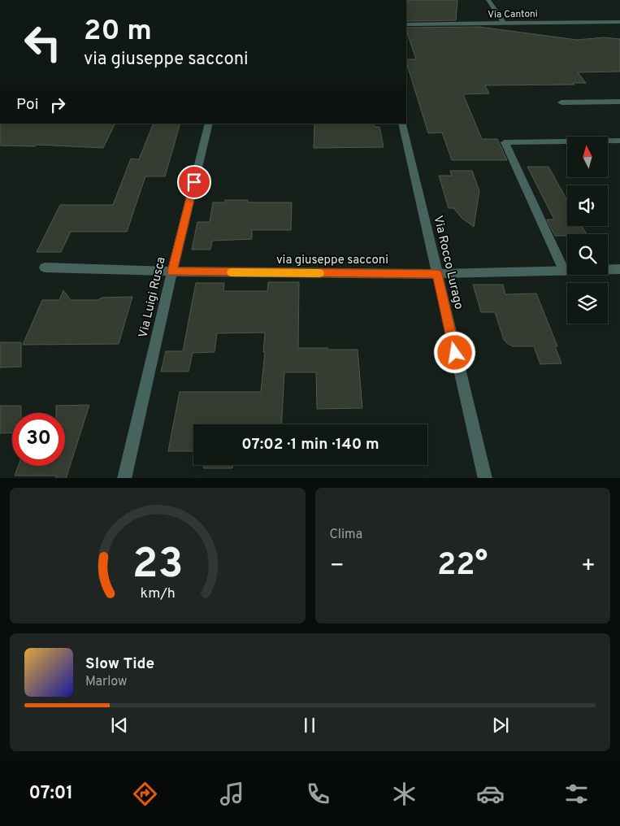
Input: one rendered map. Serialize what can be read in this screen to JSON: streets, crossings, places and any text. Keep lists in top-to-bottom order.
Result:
{
  "streets": {
    "street": [
      "Via Cantoni",
      "via giuseppe sacconi",
      "Via Rocco Lurago",
      "Via Luigi Rusca"
    ]
  },
  "crossings": [
    ["via giuseppe sacconi", "Via Rocco Lurago"],
    ["via giuseppe sacconi", "Via Luigi Rusca"]
  ],
  "north": "top",
  "page": {
    "turn": ["20 m", "via giuseppe sacconi"],
    "then": "Poi",
    "limit": "30",
    "trip": "07:02 · 1 min · 140 m",
    "tile": "Clima",
    "heat": ["−", "22°", "+"],
    "song": ["Slow Tide", "Marlow"],
    "tabs": "07:01",
    "gauge": ["23", "km/h"]
  }
}
